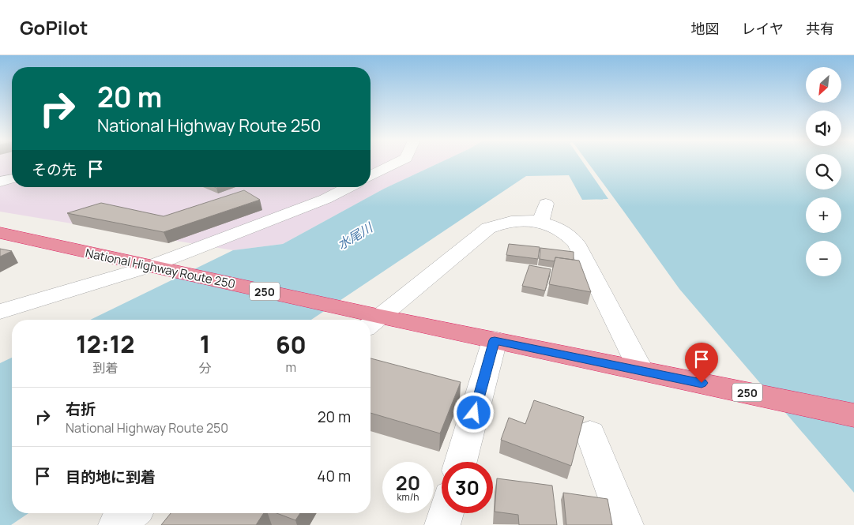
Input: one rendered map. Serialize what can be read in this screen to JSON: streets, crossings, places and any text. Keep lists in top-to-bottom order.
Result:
{
  "streets": {
    "highway": ["National Highway Route 250", "250"]
  },
  "water": ["水尾川"],
  "north": "bottom left",
  "page": {
    "header": "GoPilot",
    "nav": ["地図", "レイヤ", "共有"],
    "map_buttons": ["+", "−"],
    "turn": ["20 m", "National Highway Route 250"],
    "then": "その先",
    "eta": [
      "12:12",
      "到着",
      "1",
      "分",
      "60",
      "m"
    ],
    "list": [
      {
        "name": "右折",
        "note": "National Highway Route 250",
        "value": "20 m"
      },
      {
        "name": "目的地に到着",
        "value": "40 m"
      }
    ],
    "speed": "20 km/h",
    "limit": "30"
  }
}
